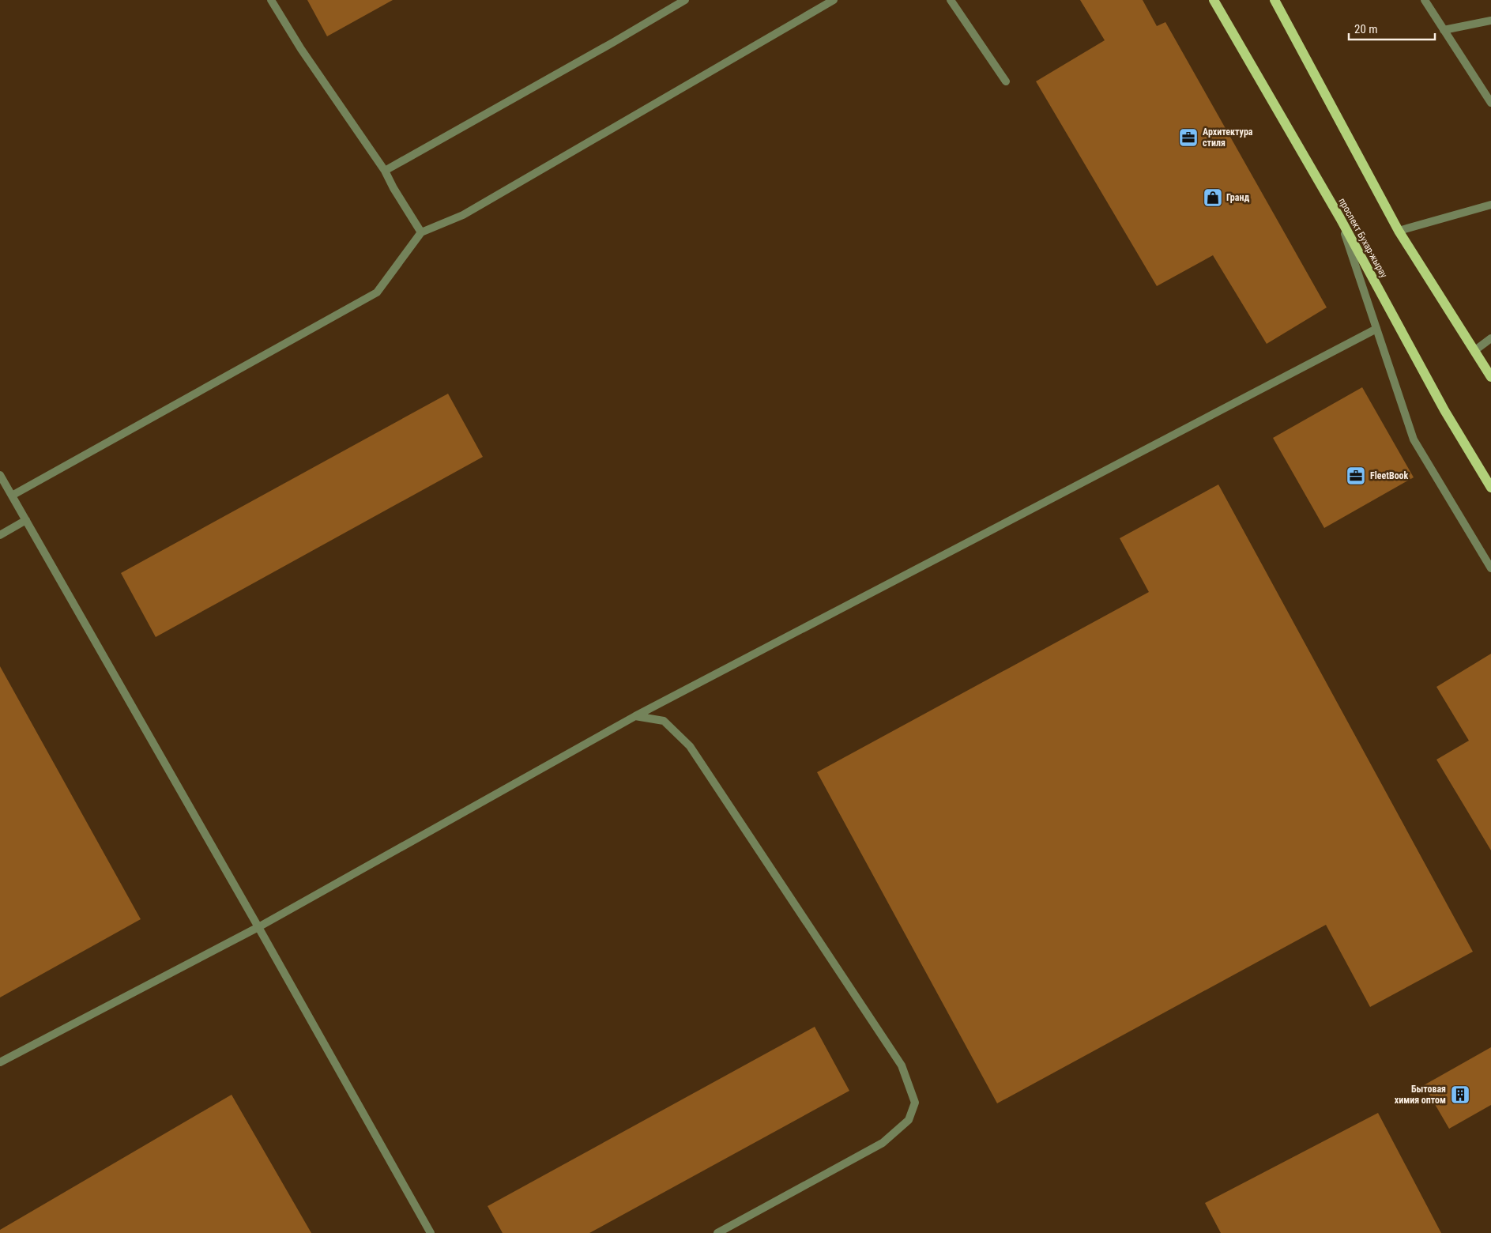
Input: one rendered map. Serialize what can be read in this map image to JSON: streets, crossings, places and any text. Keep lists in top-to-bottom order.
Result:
{
  "streets": {
    "main road": ["проспект Бухар-жырау"]
  },
  "places": {
    "office": ["Архитектура стиля", "FleetBook"],
    "shop": ["Гранд"],
    "building": ["Бытовая химия оптом"]
  },
  "scale_bar": "20 m"
}
